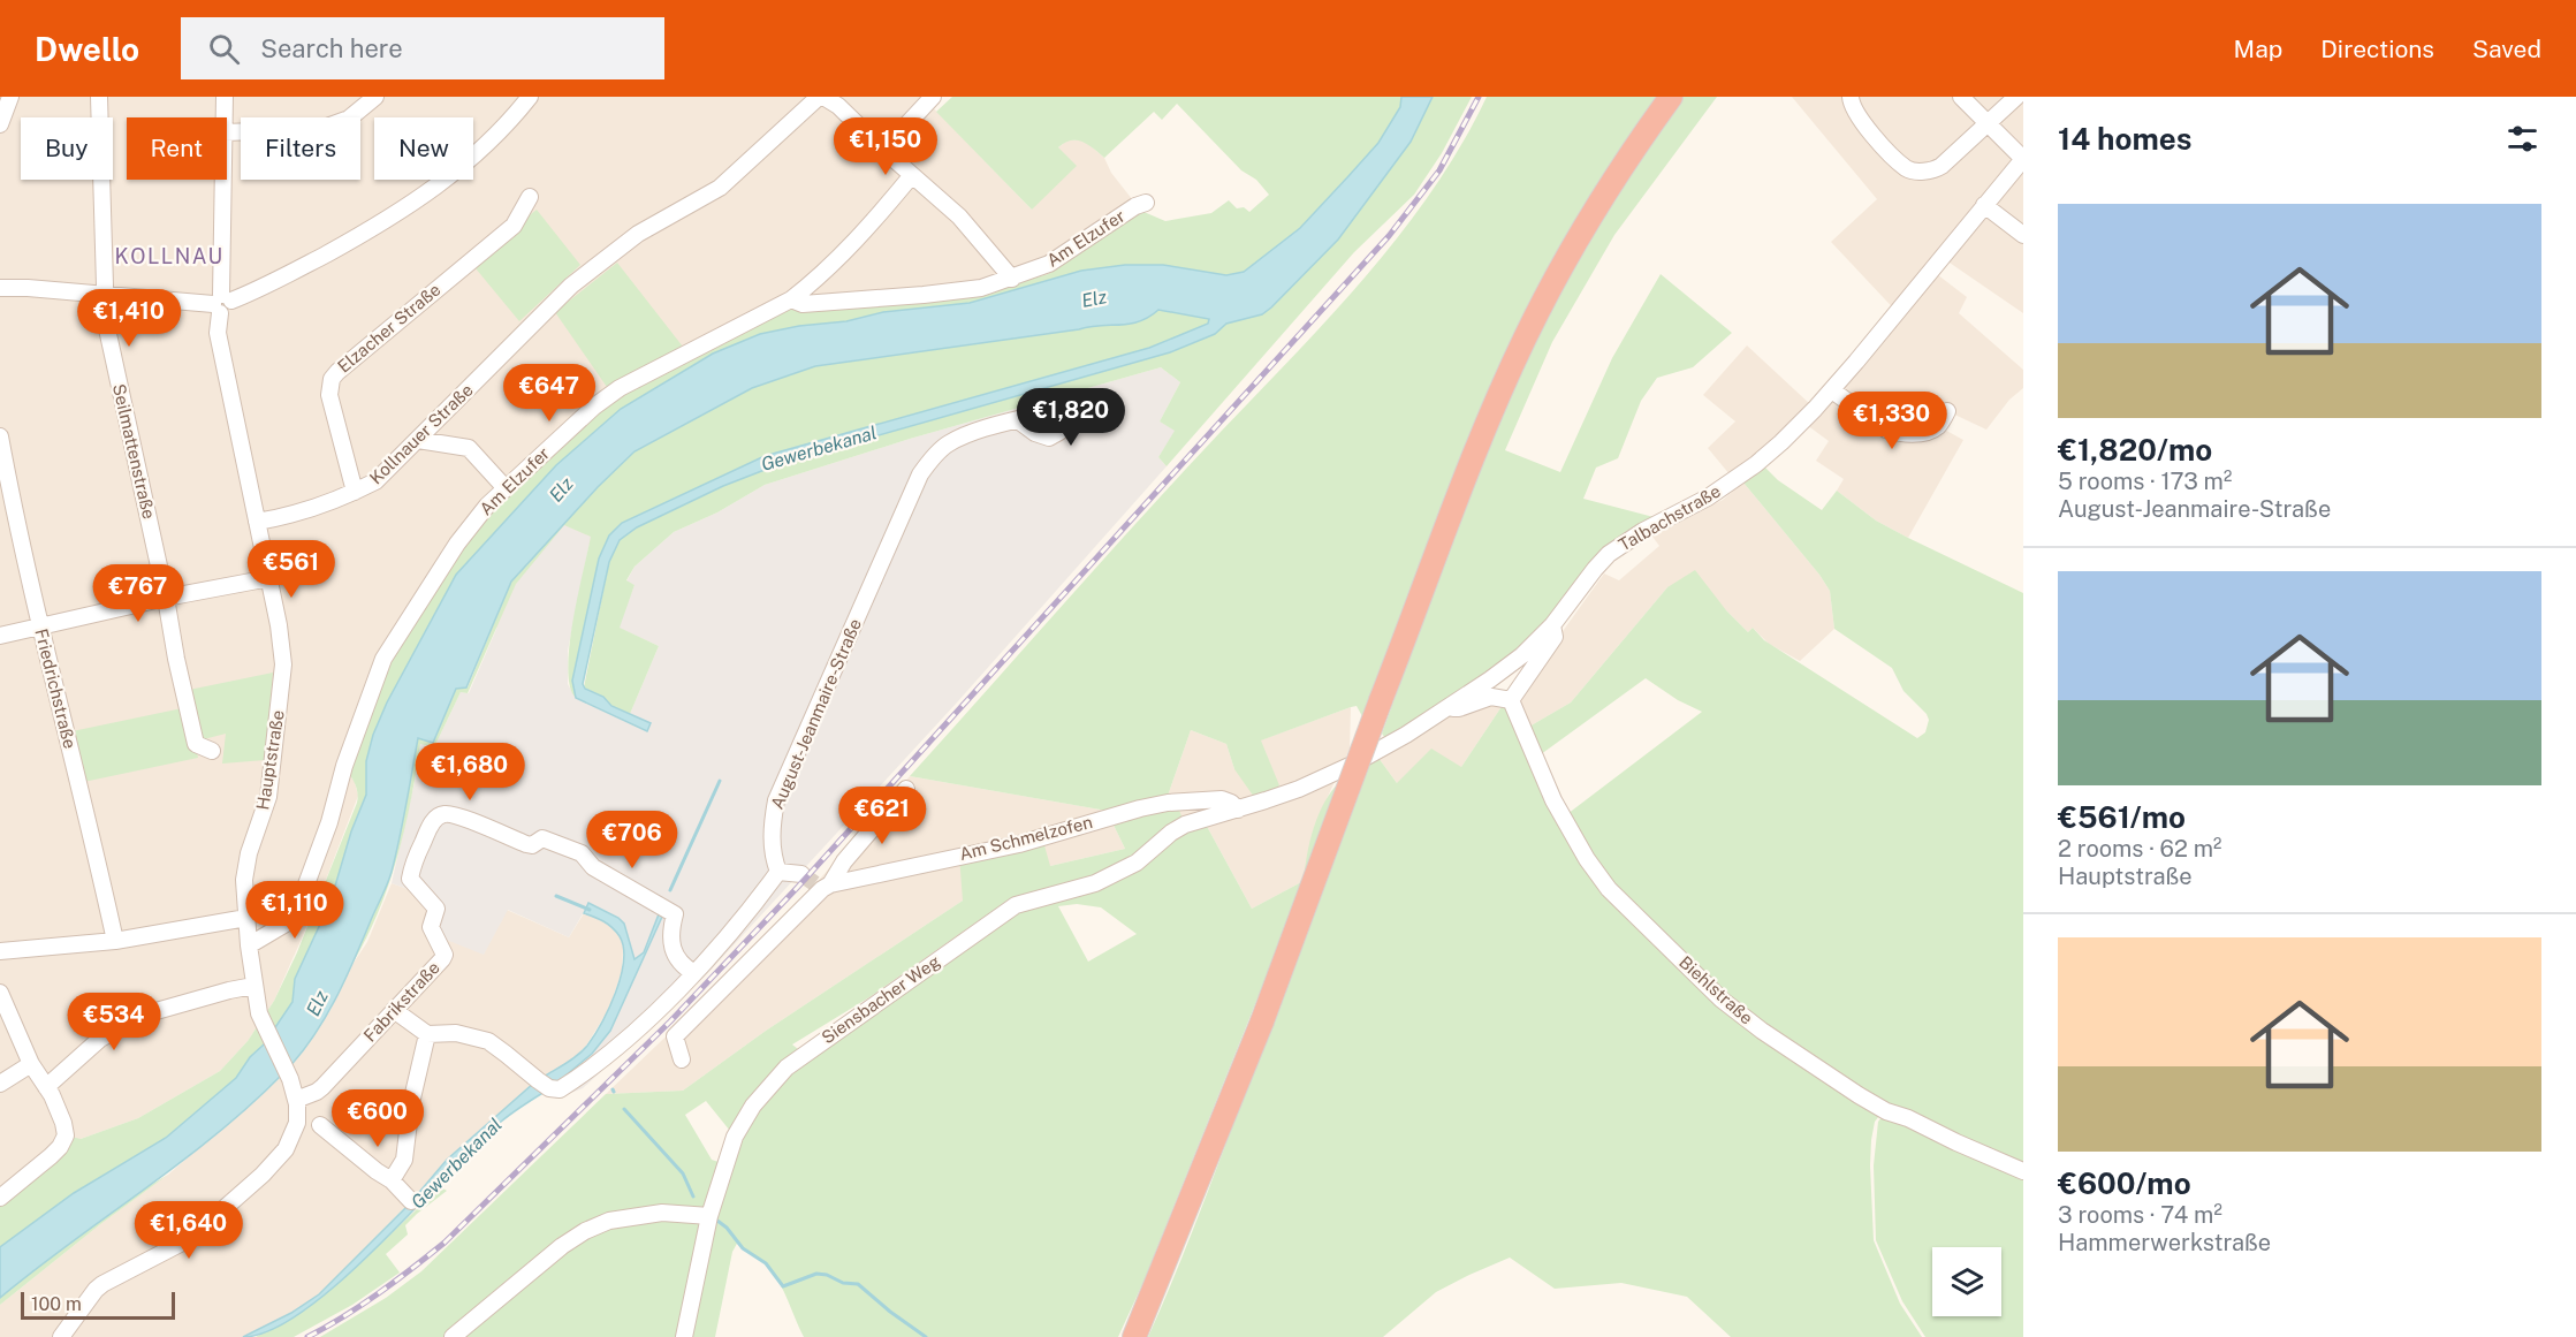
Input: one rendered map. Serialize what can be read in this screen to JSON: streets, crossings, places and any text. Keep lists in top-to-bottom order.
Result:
{
  "streets": {
    "street": [
      "Am Elzufer",
      "Elzacher Straße",
      "Kollnauer Straße",
      "Seilmattenstraße",
      "Talbachstraße",
      "Friedrichstraße",
      "August-Jeanmaire-Straße",
      "Hauptstraße",
      "Am Schmelzofen",
      "Biehlstraße",
      "Siensbacher Weg",
      "Fabrikstraße"
    ]
  },
  "crossings": [
    ["Am Elzufer", "Hauptstraße"],
    ["Elzacher Straße", "Kollnauer Straße"],
    ["Kollnauer Straße", "Hauptstraße"],
    ["Talbachstraße", "Am Schmelzofen"],
    ["Talbachstraße", "Siensbacher Weg"],
    ["Hauptstraße", "Fabrikstraße"],
    ["Am Schmelzofen", "Siensbacher Weg"]
  ],
  "districts": ["KOLLNAU"],
  "water": ["Elz", "Gewerbekanal"],
  "scale_bar": "100 m",
  "page": {
    "header": "Dwello",
    "search": "Search here",
    "nav": ["Map", "Directions", "Saved"],
    "heading": "14 homes",
    "price": [
      "€1,150",
      "€1,410",
      "€647",
      "€1,820",
      "€1,330",
      "€561",
      "€767",
      "€1,680",
      "€621",
      "€706",
      "€1,110",
      "€534",
      "€600",
      "€1,640"
    ],
    "chip": [
      "Buy",
      "Rent",
      "Filters",
      "New"
    ],
    "list": [
      {
        "name": "€1,820/mo",
        "note": "5 rooms · 173 m² · August-Jeanmaire-Straße"
      },
      {
        "name": "€561/mo",
        "note": "2 rooms · 62 m² · Hauptstraße"
      },
      {
        "name": "€600/mo",
        "note": "3 rooms · 74 m² · Hammerwerkstraße"
      }
    ],
    "scale": "100 m"
  }
}
